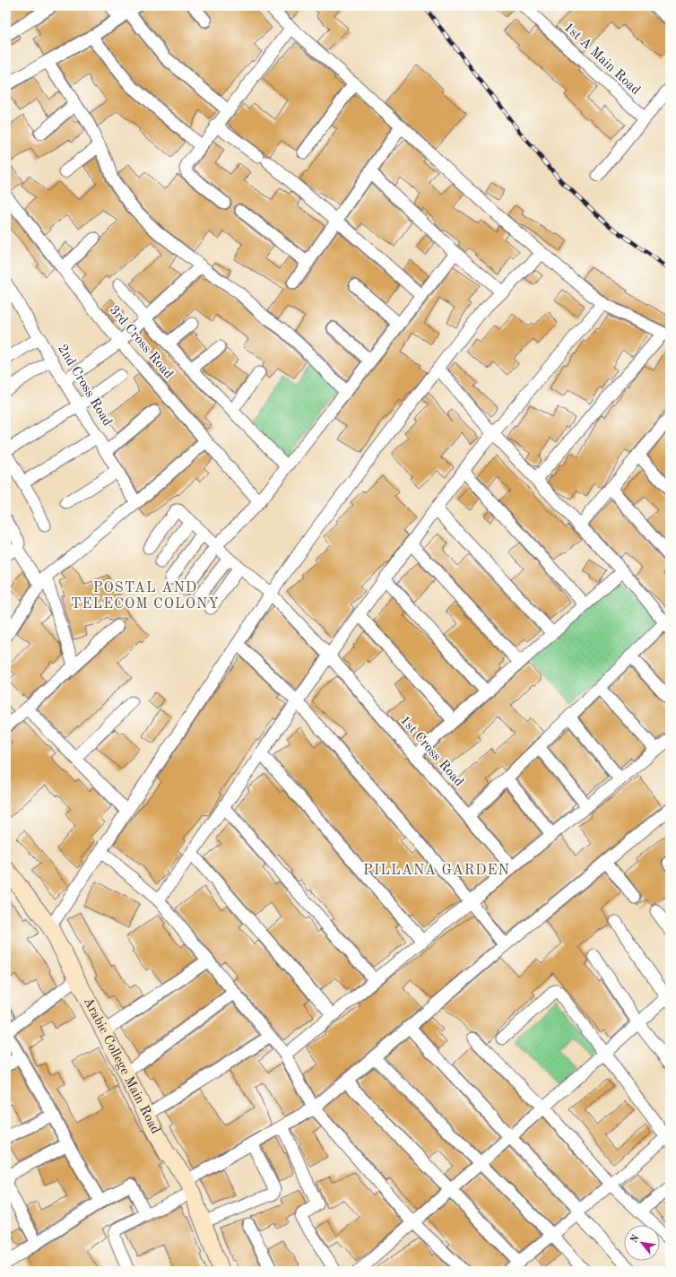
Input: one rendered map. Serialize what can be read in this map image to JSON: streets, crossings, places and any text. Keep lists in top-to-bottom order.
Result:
{
  "streets": {
    "main road": ["Arabic College Main Road"],
    "street": [
      "1st A Main Road",
      "3rd Cross Road",
      "2nd Cross Road",
      "1st Cross Road"
    ]
  },
  "districts": ["POSTAL AND TELECOM COLONY", "PILLANA GARDEN"],
  "north": "top left"
}
